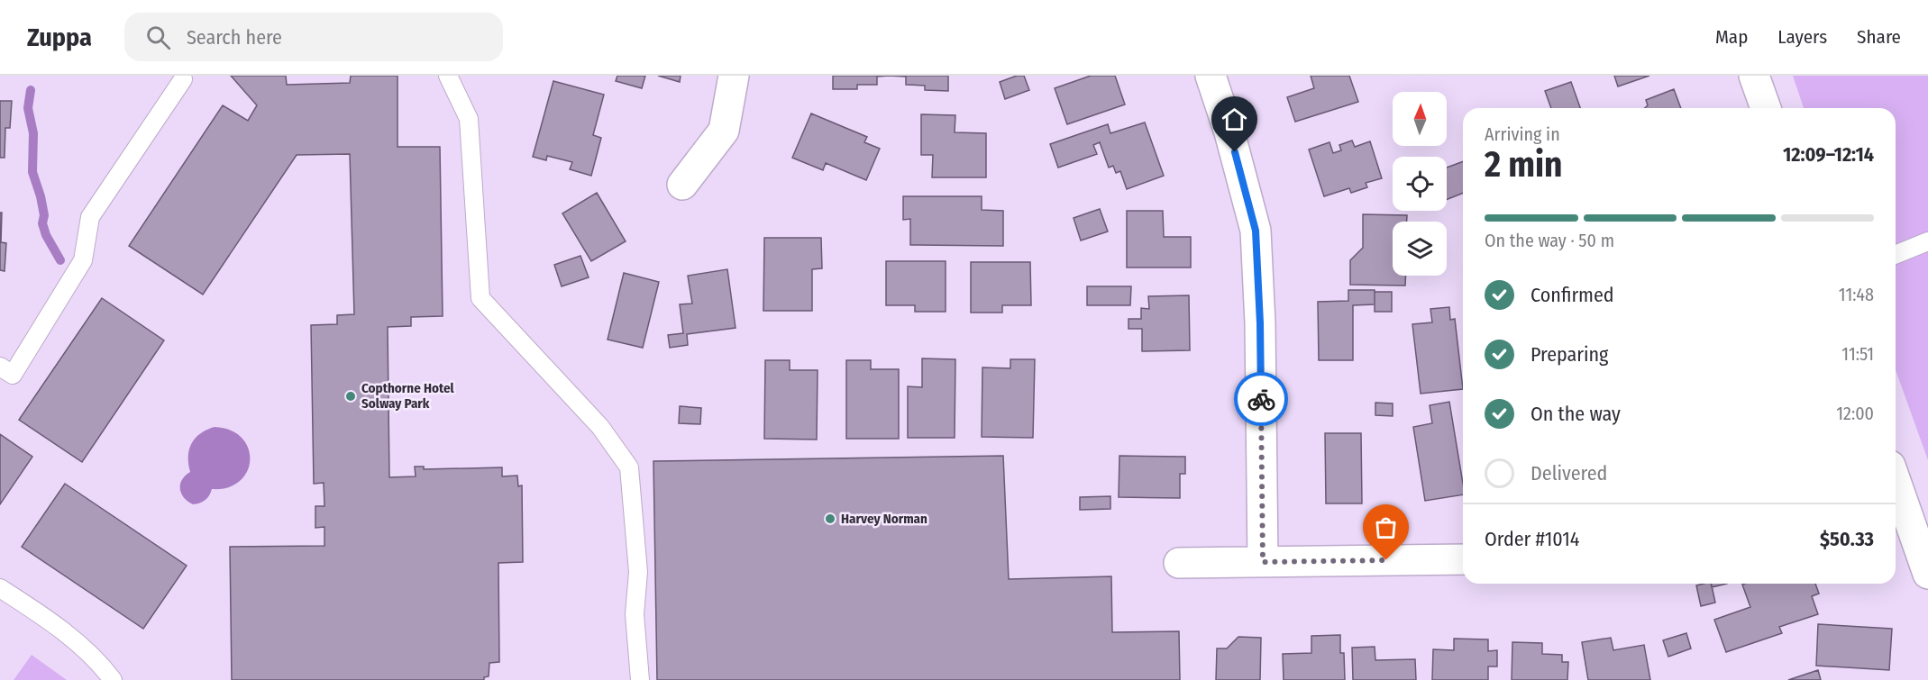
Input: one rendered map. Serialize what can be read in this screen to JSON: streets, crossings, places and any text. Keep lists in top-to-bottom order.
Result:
{
  "places": ["Copthorne Hotel Solway Park", "Harvey Norman"],
  "north": "top",
  "page": {
    "header": "Zuppa",
    "search": "Search here",
    "nav": ["Map", "Layers", "Share"],
    "heading": ["2 min", "Arriving in", "12:09–12:14"],
    "panel": ["Order #1014", "$50.33"],
    "bar": "On the way · 50 m",
    "list": [
      ["Confirmed", "11:48"],
      ["Preparing", "11:51"],
      ["On the way", "12:00"],
      "Delivered"
    ]
  }
}
